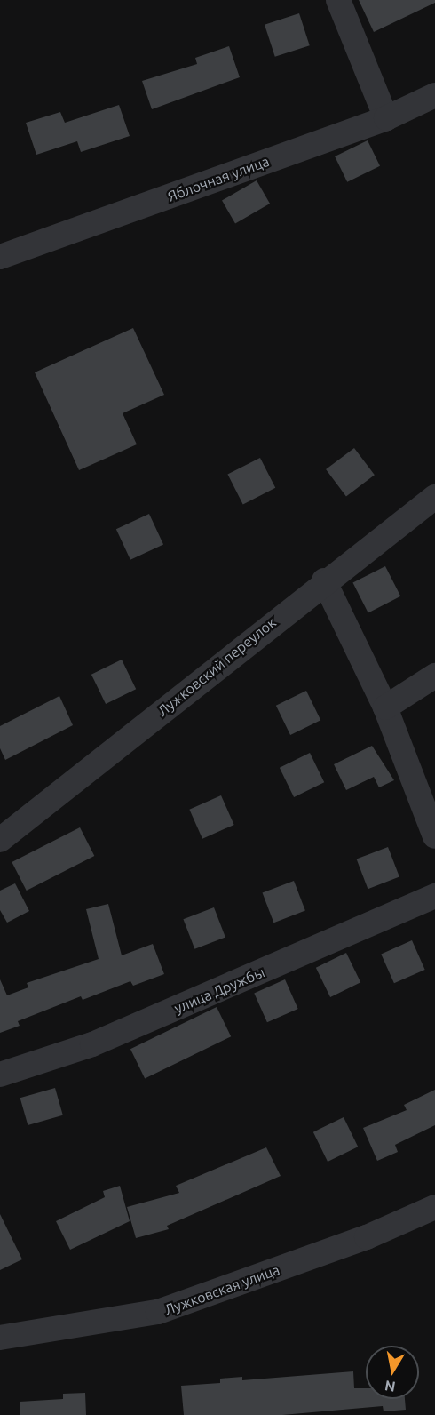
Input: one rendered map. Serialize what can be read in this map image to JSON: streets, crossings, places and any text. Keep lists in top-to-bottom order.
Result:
{
  "streets": {
    "street": [
      "Яблочная улица",
      "Лужковский переулок",
      "улица Дружбы",
      "Лужковская улица"
    ]
  },
  "north": "bottom"
}
